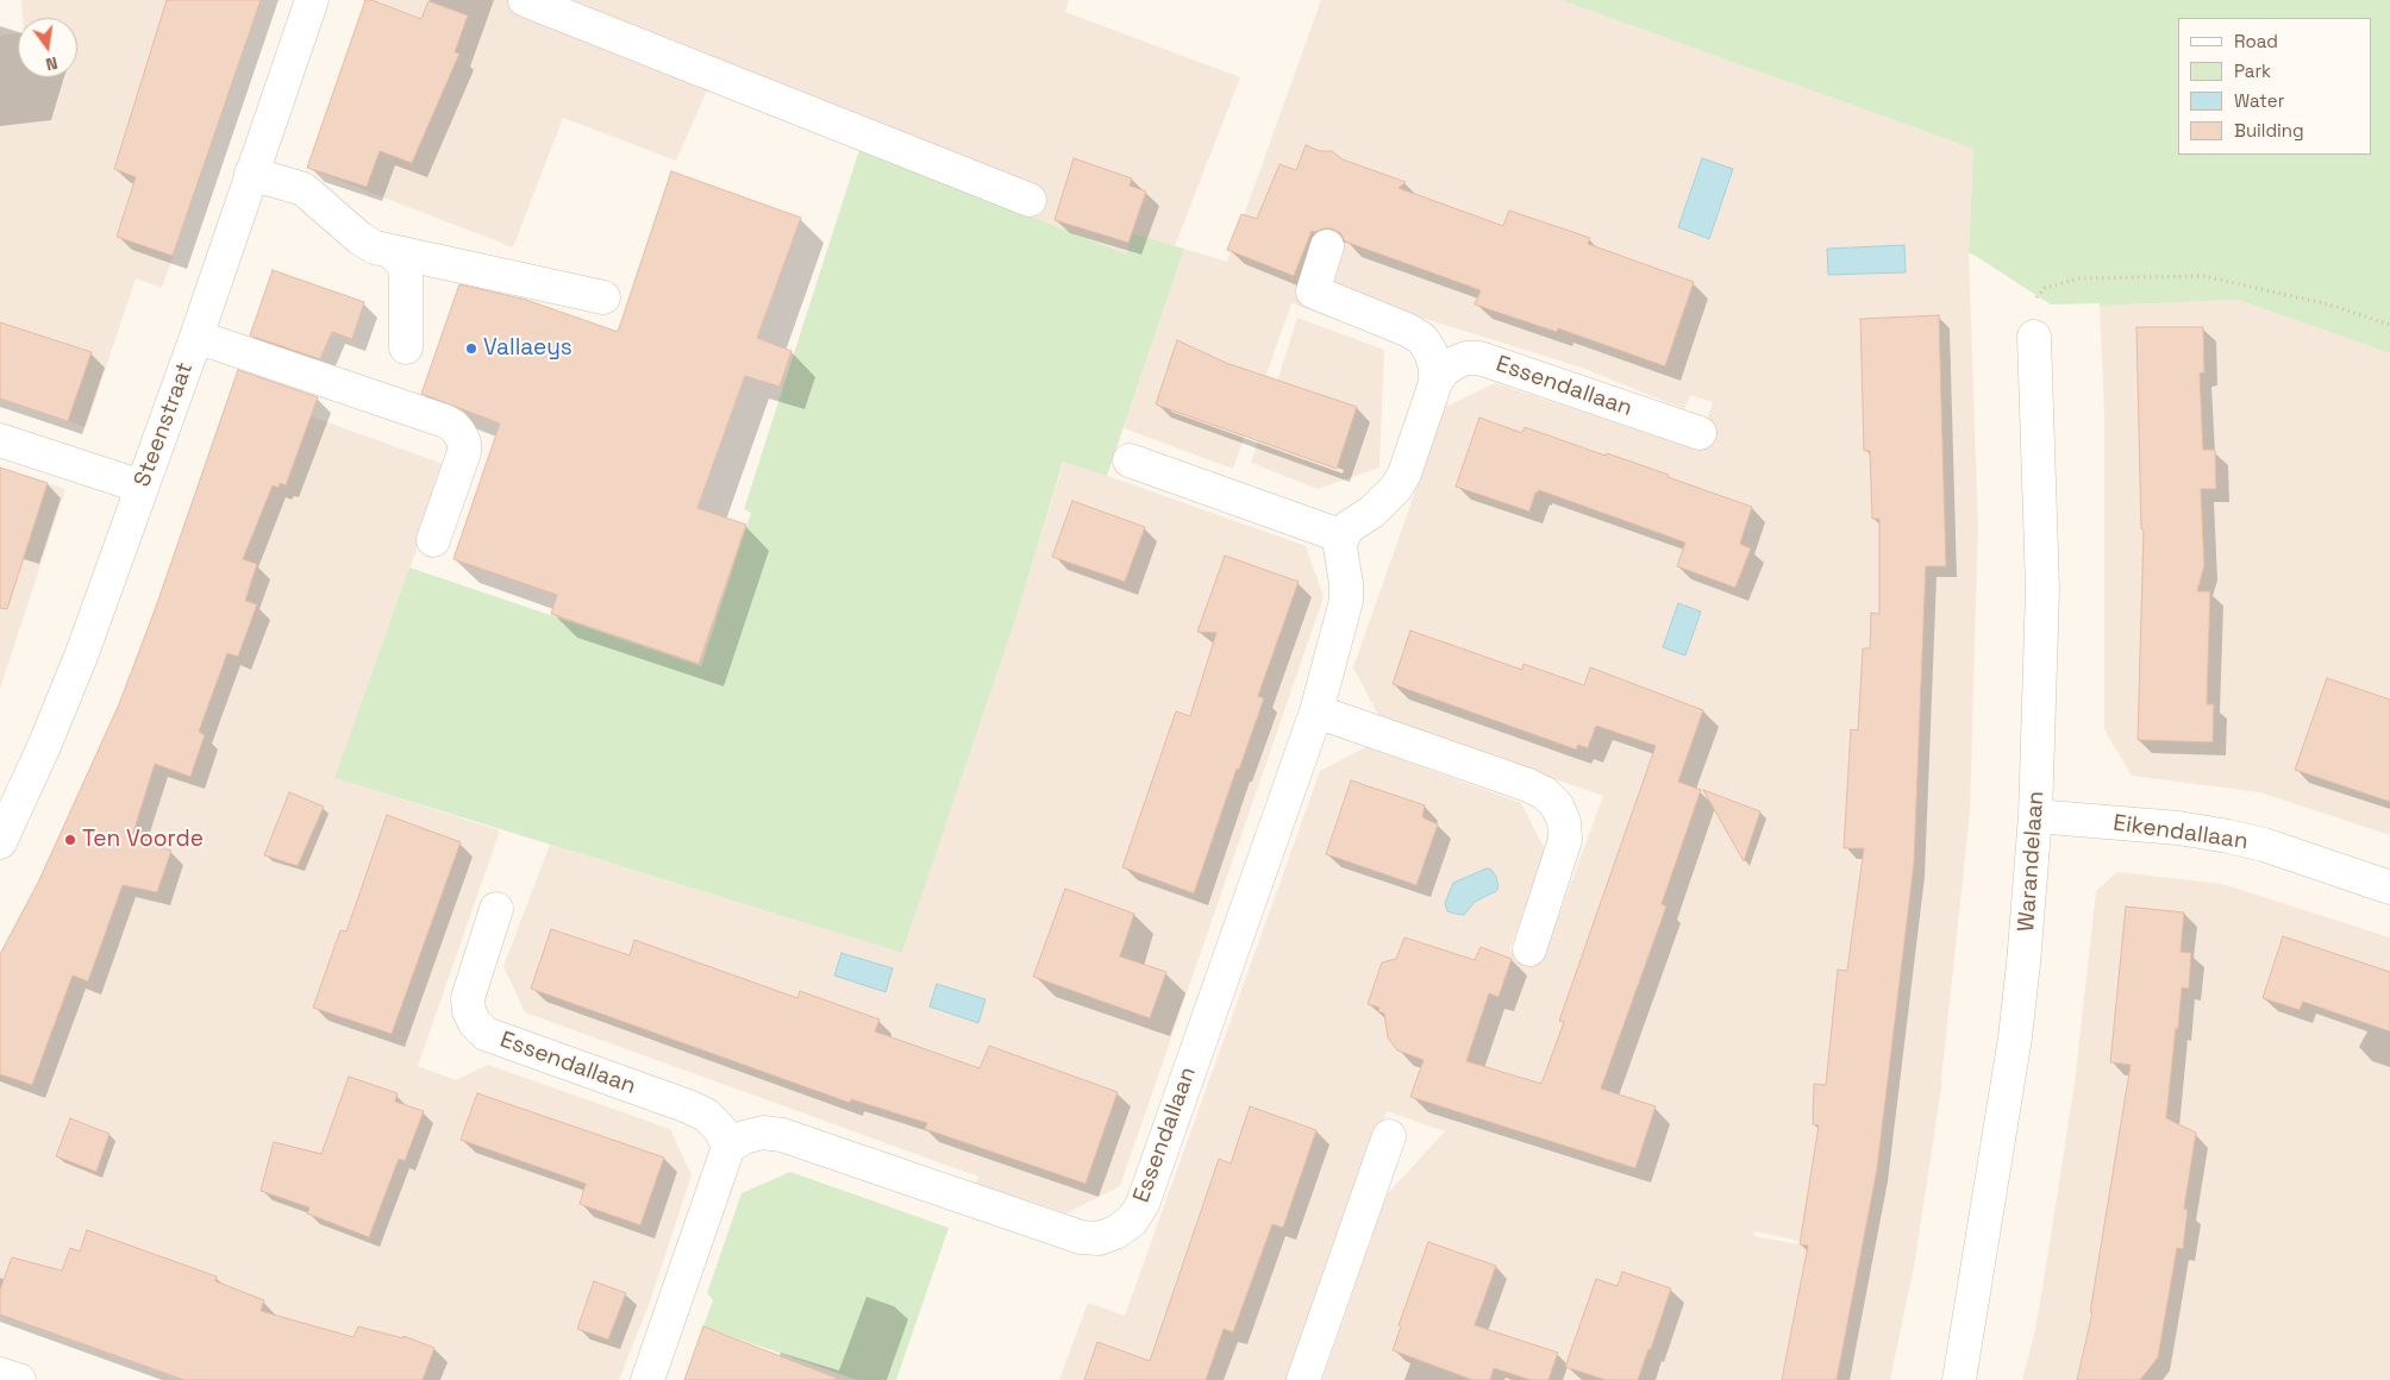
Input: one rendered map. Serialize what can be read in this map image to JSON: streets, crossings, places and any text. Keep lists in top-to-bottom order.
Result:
{
  "streets": {
    "street": [
      "Essendallaan",
      "Steenstraat",
      "Eikendallaan",
      "Warandelaan"
    ]
  },
  "crossings": [
    ["Eikendallaan", "Warandelaan"]
  ],
  "places": ["Vallaeys", "Ten Voorde"],
  "legend": [
    "Road",
    "Park",
    "Water",
    "Building"
  ],
  "north": "bottom"
}
